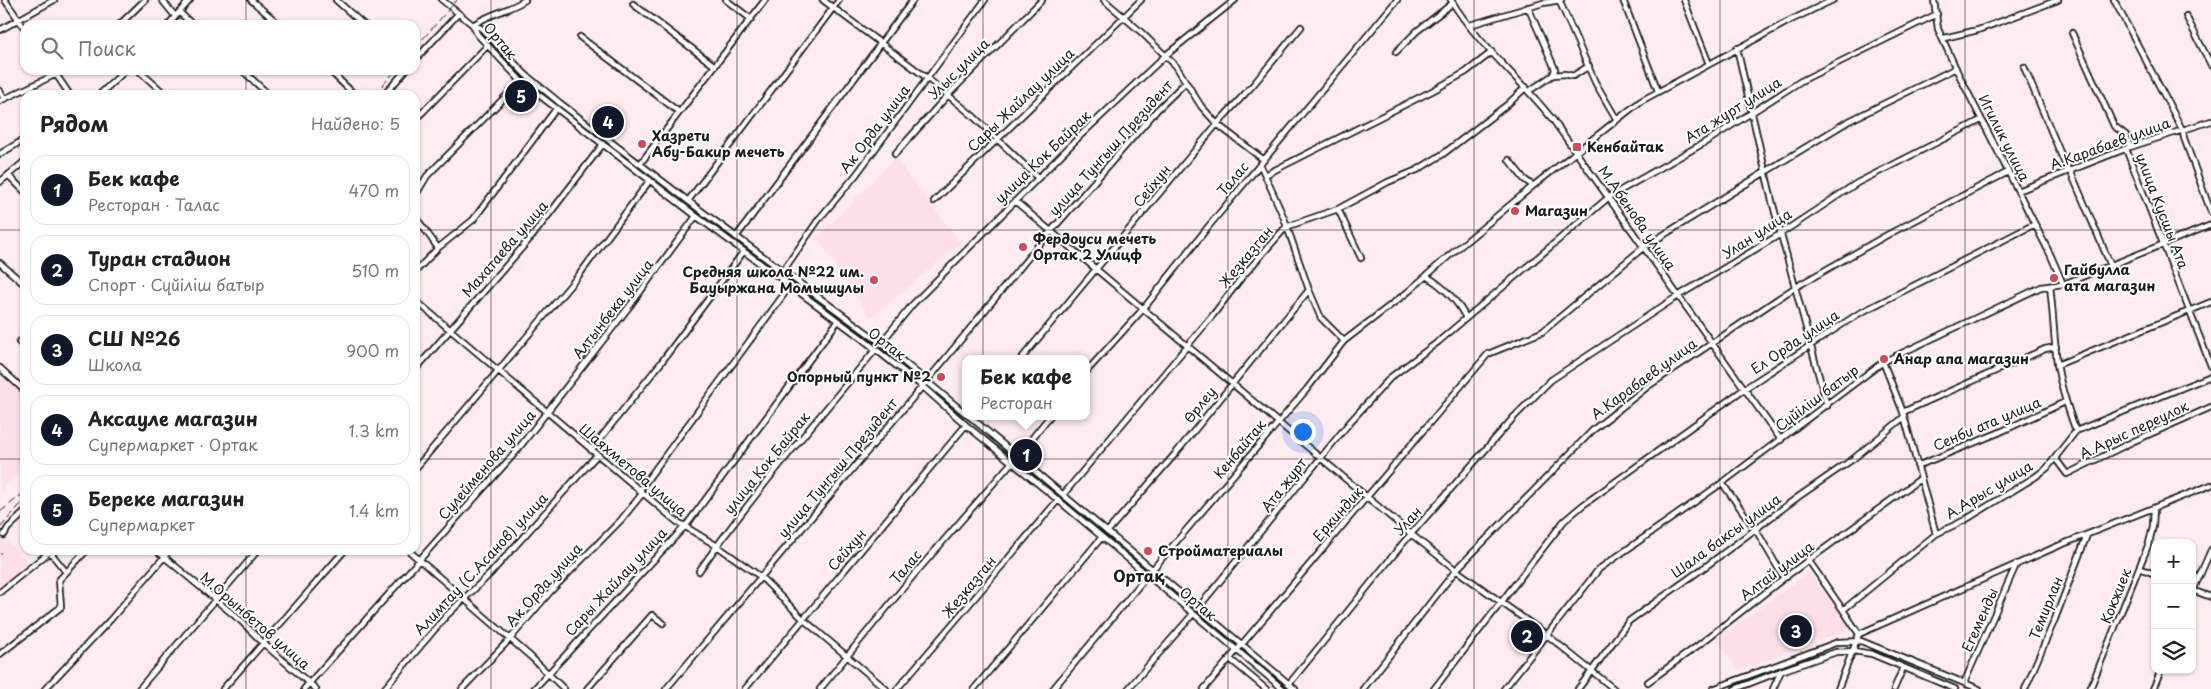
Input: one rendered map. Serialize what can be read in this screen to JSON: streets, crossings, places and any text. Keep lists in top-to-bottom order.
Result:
{
  "streets": {
    "street": [
      "Ортак",
      "Улыс улица",
      "Сары Жайлау улица",
      "Ата журт улица",
      "Ак Орда улица",
      "Игилик улица",
      "А.Карабаев улица",
      "улица Тунгыш Президент",
      "улица Кок Байрак",
      "Талас",
      "Сейхун",
      "улица Кусшы Ата",
      "М.Абенова улица",
      "Улан улица",
      "Махатаева улица",
      "Жезказган",
      "Алтынбека улица",
      "Ел Орда улица",
      "Сүйіліш батыр",
      "Өрлеу",
      "Сенби ата улица",
      "А.Арыс переулок",
      "Кенбайтак",
      "Сулейменова улица",
      "Шаяхметова улица",
      "Ата журт",
      "А.Арыс улица",
      "Еркиндик",
      "Улан",
      "Шала баксы улица",
      "Алимтау (С.Асанов) улица",
      "Алтай улица",
      "Кокжиек",
      "Темирлан",
      "Егеменды",
      "М.Орынбетов улица"
    ]
  },
  "crossings": [
    ["Ортак", "Сары Жайлау улица"],
    ["Ортак", "Ак Орда улица"],
    ["Ортак", "улица Тунгыш Президент"],
    ["Ортак", "улица Кок Байрак"],
    ["Ортак", "Талас"],
    ["Ортак", "Сейхун"],
    ["Ортак", "Махатаева улица"],
    ["Ортак", "Жезказган"],
    ["Ортак", "Алтынбека улица"],
    ["Ортак", "Өрлеу"],
    ["Ортак", "Кенбайтак"],
    ["Ортак", "Ата журт"],
    ["Ортак", "Еркиндик"],
    ["Ортак", "Улан"],
    ["Сары Жайлау улица", "Шаяхметова улица"],
    ["Ата журт улица", "Игилик улица"],
    ["Ата журт улица", "М.Абенова улица"],
    ["Ата журт улица", "Ата журт"],
    ["Ак Орда улица", "Шаяхметова улица"],
    ["Игилик улица", "А.Карабаев улица"],
    ["Игилик улица", "Улан улица"],
    ["Игилик улица", "Ел Орда улица"],
    ["Игилик улица", "Сүйіліш батыр"],
    ["А.Карабаев улица", "улица Кусшы Ата"],
    ["А.Карабаев улица", "М.Абенова улица"],
    ["улица Тунгыш Президент", "Шаяхметова улица"],
    ["улица Кок Байрак", "Шаяхметова улица"],
    ["Талас", "Шаяхметова улица"],
    ["Сейхун", "Шаяхметова улица"],
    ["улица Кусшы Ата", "Сүйіліш батыр"],
    ["М.Абенова улица", "Улан улица"],
    ["М.Абенова улица", "Жезказган"],
    ["М.Абенова улица", "Ел Орда улица"],
    ["М.Абенова улица", "Сүйіліш батыр"],
    ["М.Абенова улица", "Кенбайтак"],
    ["М.Абенова улица", "Еркиндик"],
    ["Улан улица", "Улан"],
    ["Махатаева улица", "Шаяхметова улица"],
    ["Алтынбека улица", "Сулейменова улица"],
    ["Алтынбека улица", "Шаяхметова улица"],
    ["А.Арыс переулок", "А.Арыс улица"],
    ["Сулейменова улица", "Шаяхметова улица"],
    ["Сулейменова улица", "М.Орынбетов улица"],
    ["Шаяхметова улица", "Алимтау (С.Асанов) улица"]
  ],
  "districts": ["Ортақ"],
  "places": {
    "other": [
      "Хазрети Абу-Бакир мечеть",
      "Магазин",
      "Фердоуси мечеть Ортак 2 Улицф",
      "Гайбулла ата магазин",
      "Средняя школа №22 им. Бауыржана Момышулы",
      "Анар апа магазин",
      "Опорный пункт №2",
      "Стройматериалы"
    ],
    "transit": ["Кенбайтак"]
  },
  "page": {
    "search": "Поиск",
    "pins": [
      "5",
      "4",
      "1",
      "3",
      "2"
    ],
    "heading": ["Рядом", "Найдено: 5"],
    "list": [
      {
        "mark": "1",
        "name": "Бек кафе",
        "note": "Ресторан · Талас",
        "value": "470 m"
      },
      {
        "mark": "2",
        "name": "Туран стадион",
        "note": "Спорт · Сүйіліш батыр",
        "value": "510 m"
      },
      {
        "mark": "3",
        "name": "СШ №26",
        "note": "Школа",
        "value": "900 m"
      },
      {
        "mark": "4",
        "name": "Аксауле магазин",
        "note": "Супермаркет · Ортак",
        "value": "1.3 km"
      },
      {
        "mark": "5",
        "name": "Береке магазин",
        "note": "Супермаркет",
        "value": "1.4 km"
      }
    ],
    "popup": ["Бек кафе", "Ресторан"],
    "map_buttons": ["+", "−"]
  }
}
